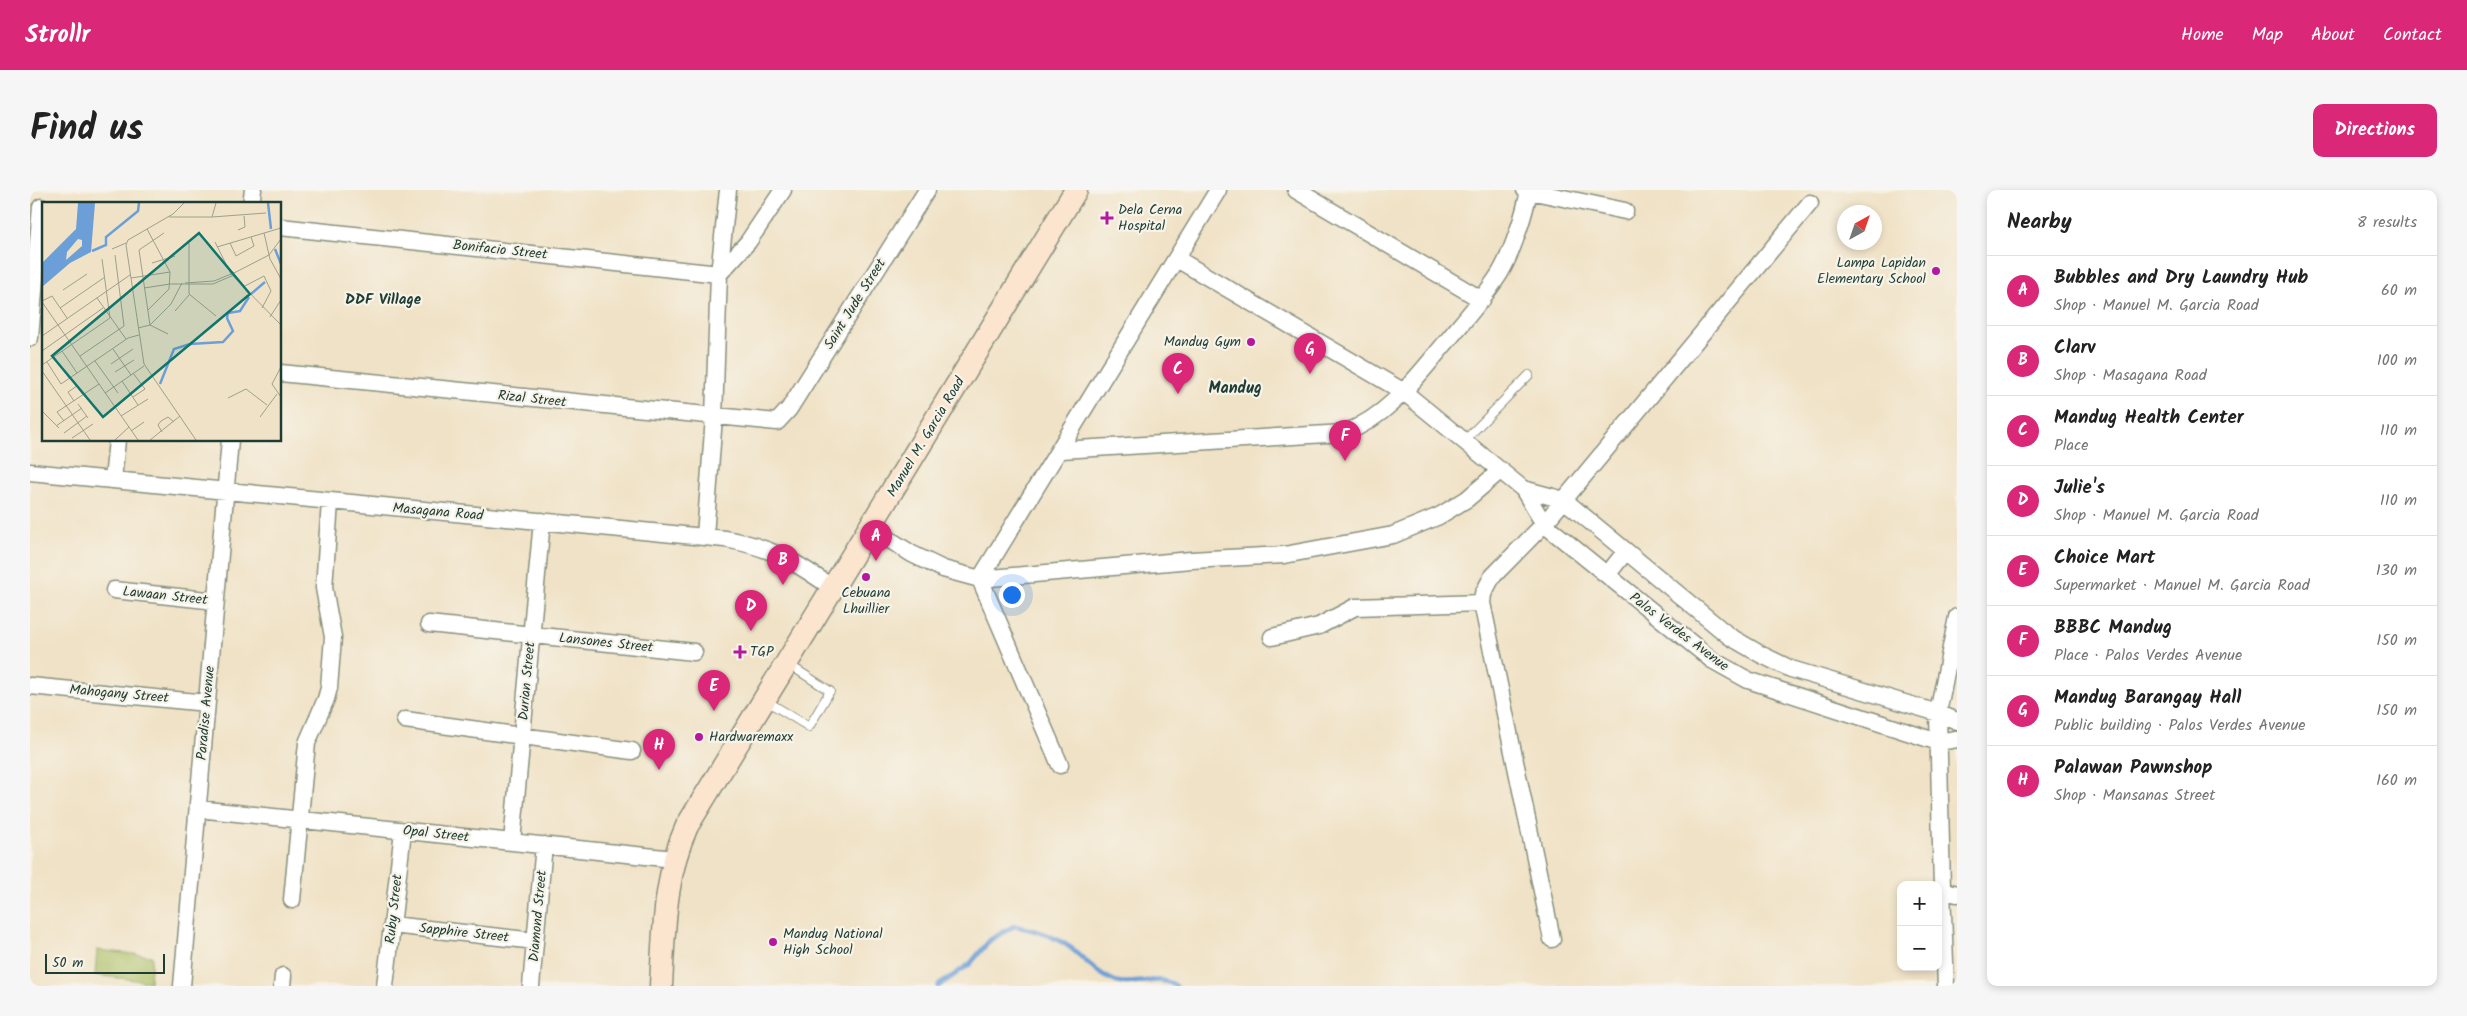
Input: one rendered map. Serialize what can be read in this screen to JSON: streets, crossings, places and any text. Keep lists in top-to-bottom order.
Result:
{
  "streets": {
    "main road": ["Manuel M. Garcia Road"],
    "street": [
      "Bonifacio Street",
      "Saint Jude Street",
      "Rizal Street",
      "Masagana Road",
      "Lawaan Street",
      "Palos Verdes Avenue",
      "Lansones Street",
      "Durian Street",
      "Mahogany Street",
      "Paradise Avenue",
      "Opal Street",
      "Ruby Street",
      "Diamond Street",
      "Sapphire Street"
    ]
  },
  "crossings": [
    ["Saint Jude Street", "Rizal Street"],
    ["Manuel M. Garcia Road", "Masagana Road"],
    ["Manuel M. Garcia Road", "Opal Street"],
    ["Masagana Road", "Durian Street"],
    ["Masagana Road", "Paradise Avenue"],
    ["Lawaan Street", "Paradise Avenue"],
    ["Lansones Street", "Durian Street"],
    ["Durian Street", "Opal Street"],
    ["Mahogany Street", "Paradise Avenue"],
    ["Paradise Avenue", "Opal Street"],
    ["Opal Street", "Ruby Street"],
    ["Opal Street", "Diamond Street"],
    ["Ruby Street", "Sapphire Street"],
    ["Diamond Street", "Sapphire Street"]
  ],
  "districts": ["DDF Village", "Mandug"],
  "places": {
    "health": ["Dela Cerna Hospital", "TGP"],
    "other": [
      "Lampa Lapidan Elementary School",
      "Mandug Gym",
      "Cebuana Lhuillier",
      "Hardwaremaxx",
      "Mandug National High School"
    ]
  },
  "scale_bar": "50 m",
  "north": "top right",
  "page": {
    "header": "Strollr",
    "nav": [
      "Home",
      "Map",
      "About",
      "Contact"
    ],
    "title": "Find us",
    "buttons": "Directions",
    "heading": ["Nearby", "8 results"],
    "list": [
      {
        "mark": "A",
        "name": "Bubbles and Dry Laundry Hub",
        "note": "Shop · Manuel M. Garcia Road",
        "value": "60 m"
      },
      {
        "mark": "B",
        "name": "Clarv",
        "note": "Shop · Masagana Road",
        "value": "100 m"
      },
      {
        "mark": "C",
        "name": "Mandug Health Center",
        "note": "Place",
        "value": "110 m"
      },
      {
        "mark": "D",
        "name": "Julie's",
        "note": "Shop · Manuel M. Garcia Road",
        "value": "110 m"
      },
      {
        "mark": "E",
        "name": "Choice Mart",
        "note": "Supermarket · Manuel M. Garcia Road",
        "value": "130 m"
      },
      {
        "mark": "F",
        "name": "BBBC Mandug",
        "note": "Place · Palos Verdes Avenue",
        "value": "150 m"
      },
      {
        "mark": "G",
        "name": "Mandug Barangay Hall",
        "note": "Public building · Palos Verdes Avenue",
        "value": "150 m"
      },
      {
        "mark": "H",
        "name": "Palawan Pawnshop",
        "note": "Shop · Mansanas Street",
        "value": "160 m"
      }
    ],
    "pins": [
      "G",
      "C",
      "F",
      "A",
      "B",
      "D",
      "E",
      "H"
    ],
    "map_buttons": ["+", "−"],
    "scale": "50 m"
  }
}
